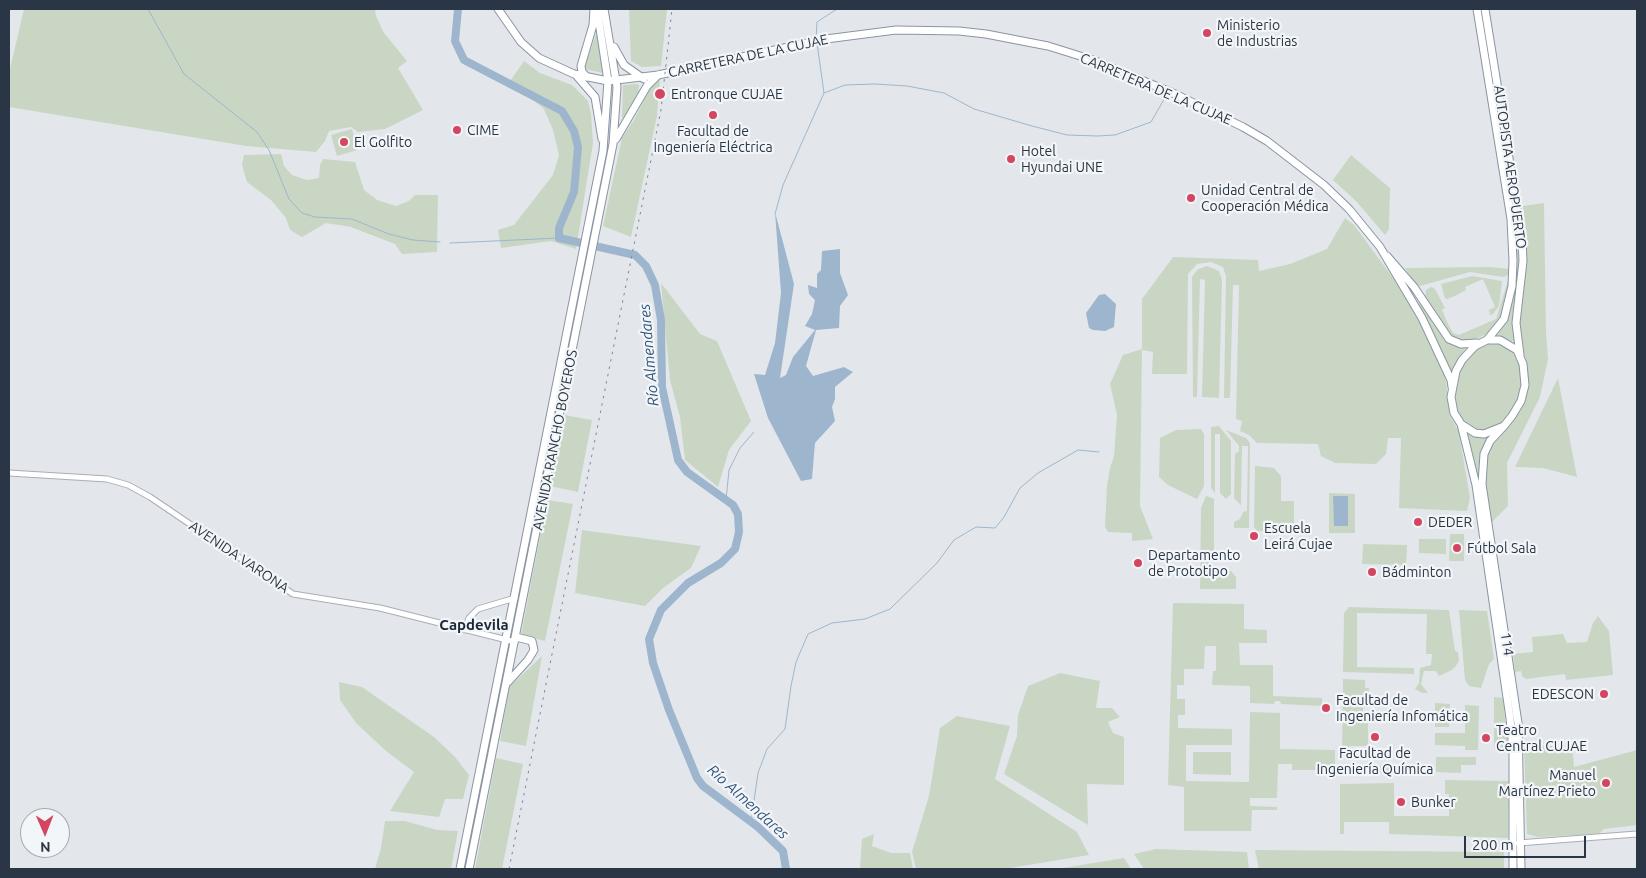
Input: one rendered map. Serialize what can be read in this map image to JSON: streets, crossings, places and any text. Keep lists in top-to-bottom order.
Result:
{
  "streets": {
    "highway": [
      "CARRETERA DE LA CUJAE",
      "AUTOPISTA AEROPUERTO",
      "AVENIDA RANCHO BOYEROS",
      "114"
    ],
    "street": ["AVENIDA VARONA"]
  },
  "crossings": [
    ["CARRETERA DE LA CUJAE", "AUTOPISTA AEROPUERTO"],
    ["CARRETERA DE LA CUJAE", "AVENIDA RANCHO BOYEROS"],
    ["CARRETERA DE LA CUJAE", "114"],
    ["AUTOPISTA AEROPUERTO", "114"],
    ["AVENIDA RANCHO BOYEROS", "AVENIDA VARONA"]
  ],
  "districts": ["Capdevila"],
  "water": ["Río Almendares"],
  "places": [
    "Ministerio de Industrias",
    "Entronque CUJAE",
    "Facultad de Ingeniería Eléctrica",
    "CIME",
    "El Golfito",
    "Hotel Hyundai UNE",
    "Unidad Central de Cooperación Médica",
    "DEDER",
    "Escuela Leirá Cujae",
    "Fútbol Sala",
    "Departamento de Prototipo",
    "Bádminton",
    "EDESCON",
    "Facultad de Ingeniería Infomática",
    "Facultad de Ingeniería Química",
    "Teatro Central CUJAE",
    "Manuel Martínez Prieto",
    "Bunker"
  ],
  "scale_bar": "200 m",
  "north": "bottom"
}
